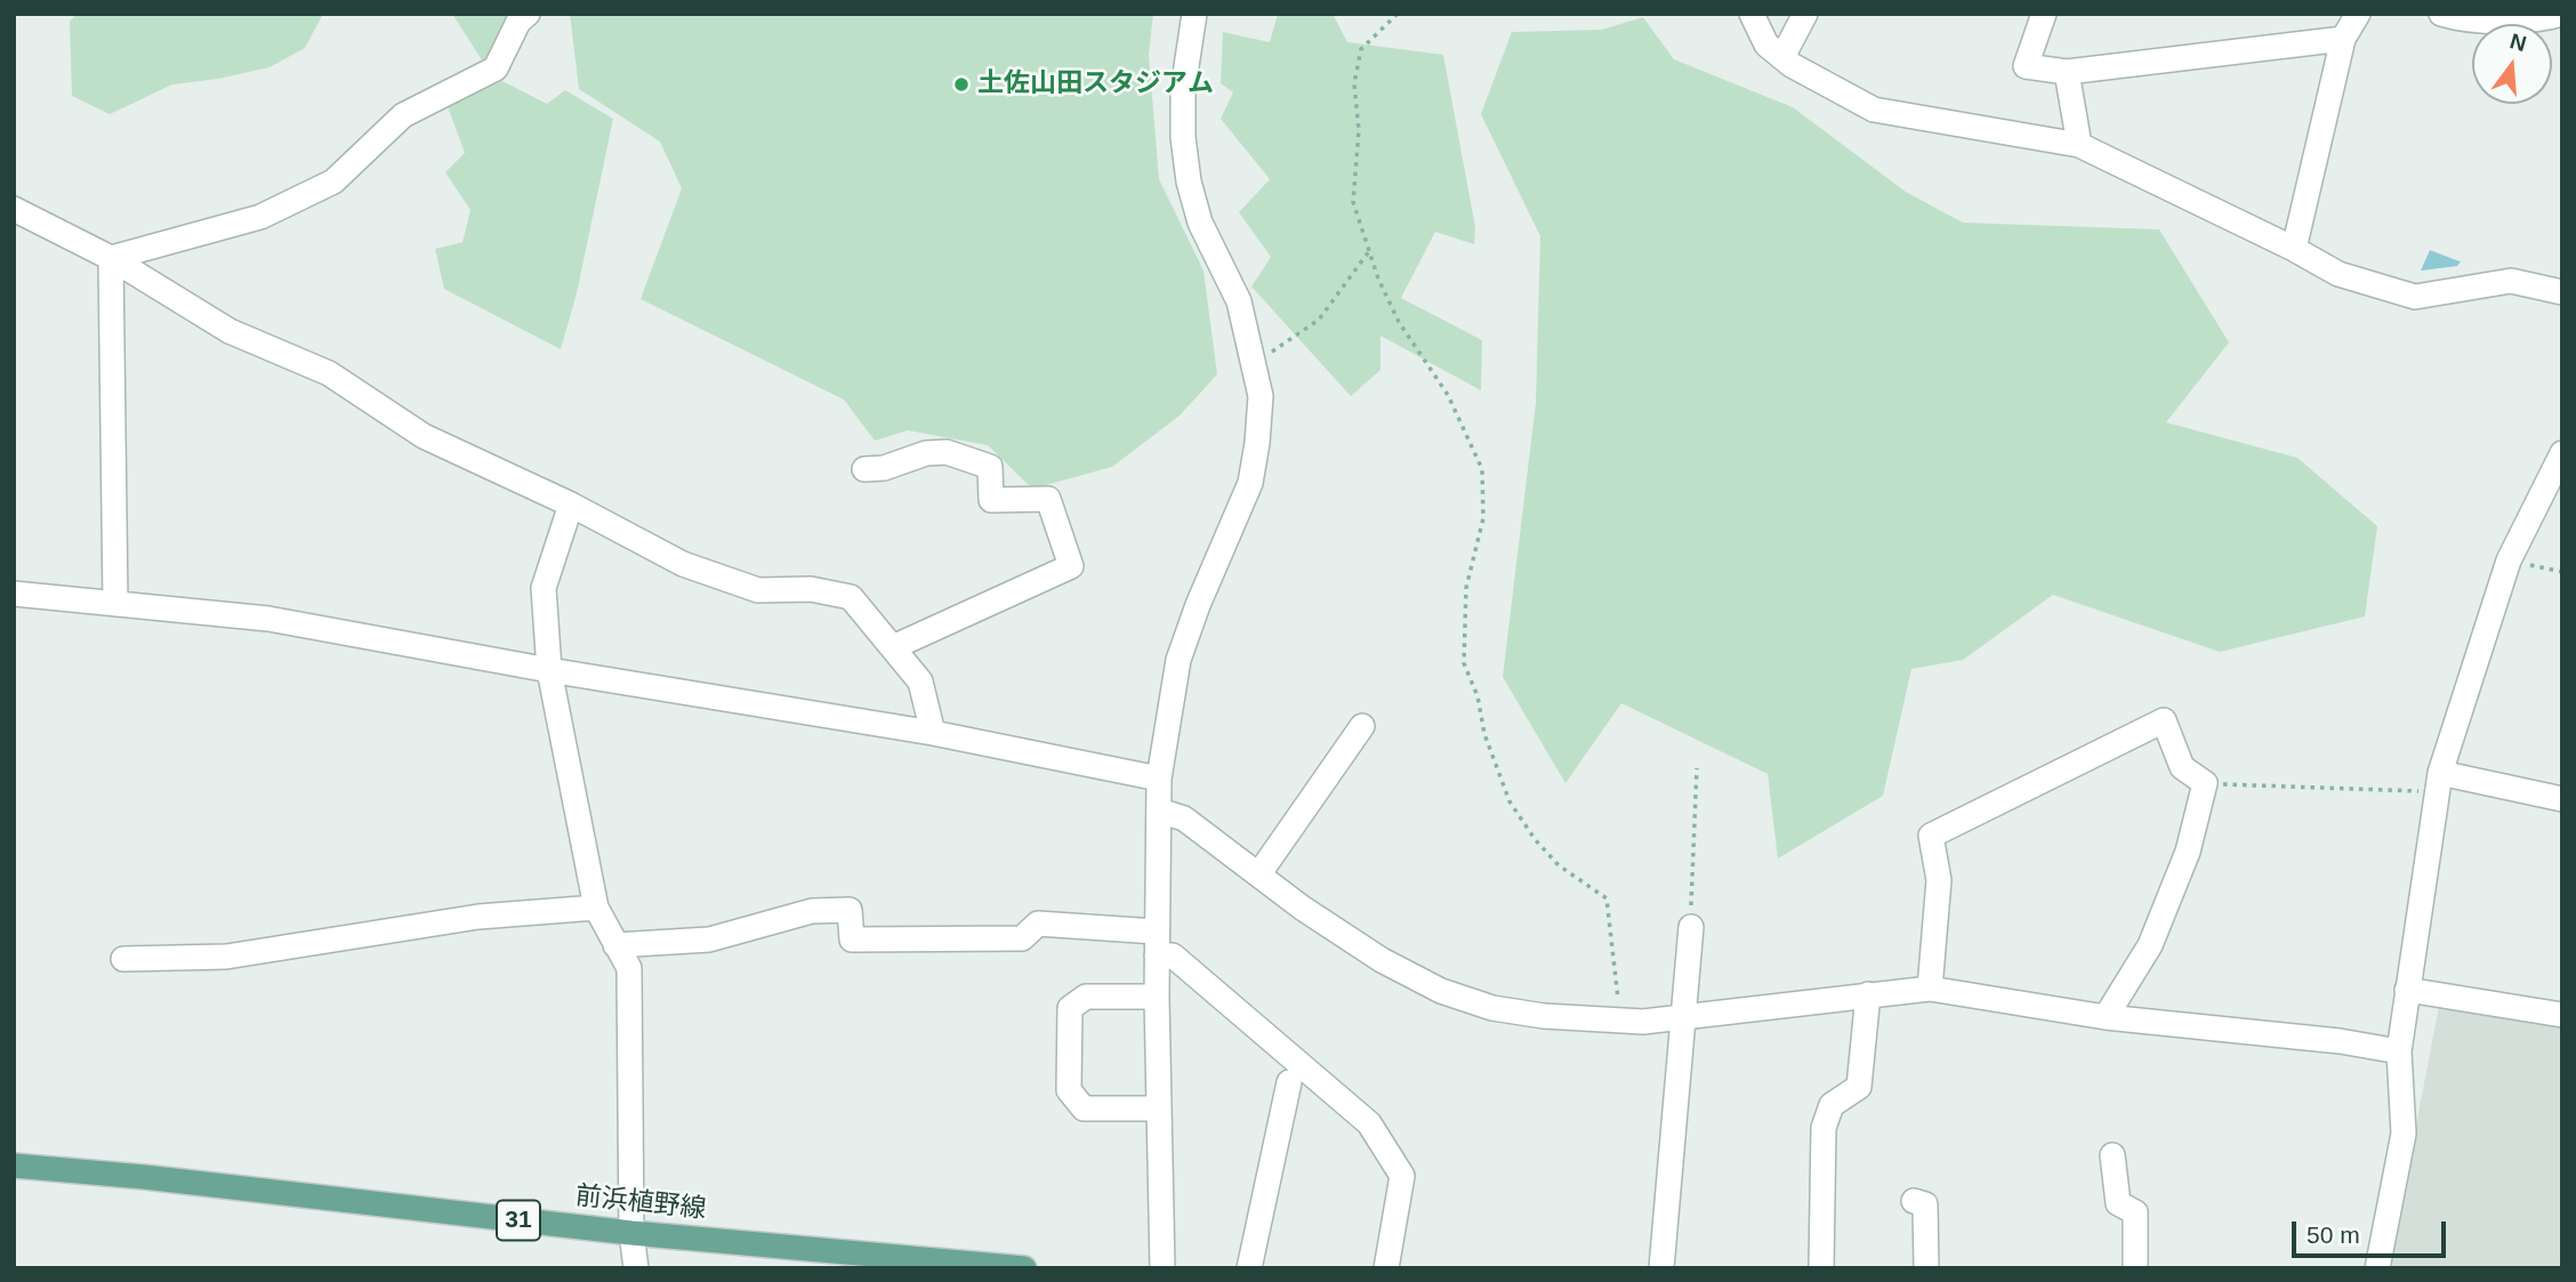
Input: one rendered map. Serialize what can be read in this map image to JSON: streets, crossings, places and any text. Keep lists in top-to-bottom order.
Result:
{
  "streets": {
    "main road": ["前浜植野線", "31"]
  },
  "places": ["土佐山田スタジアム"],
  "scale_bar": "50 m",
  "north": "top"
}
